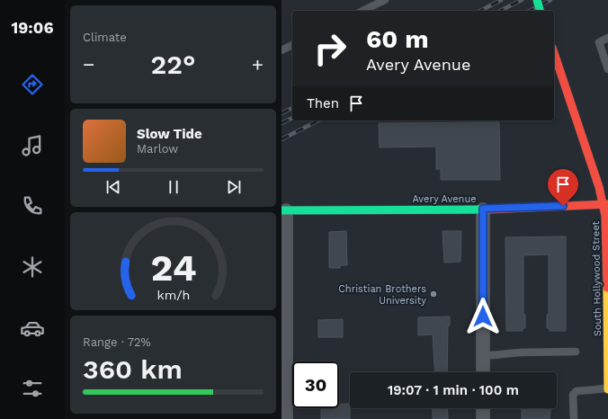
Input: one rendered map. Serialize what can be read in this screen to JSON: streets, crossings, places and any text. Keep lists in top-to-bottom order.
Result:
{
  "streets": {
    "main road": ["Avery Avenue", "South Hollywood Street"]
  },
  "crossings": [
    ["Avery Avenue", "South Hollywood Street"]
  ],
  "places": ["Christian Brothers University"],
  "page": {
    "tabs": "19:06",
    "tile": [
      "Climate",
      ["Range · 72%", "360 km"]
    ],
    "turn": ["60 m", "Avery Avenue"],
    "heat": ["−", "22°", "+"],
    "then": "Then",
    "song": ["Slow Tide", "Marlow"],
    "limit": "30",
    "trip": "19:07 · 1 min · 100 m",
    "gauge": ["24", "km/h"]
  }
}
